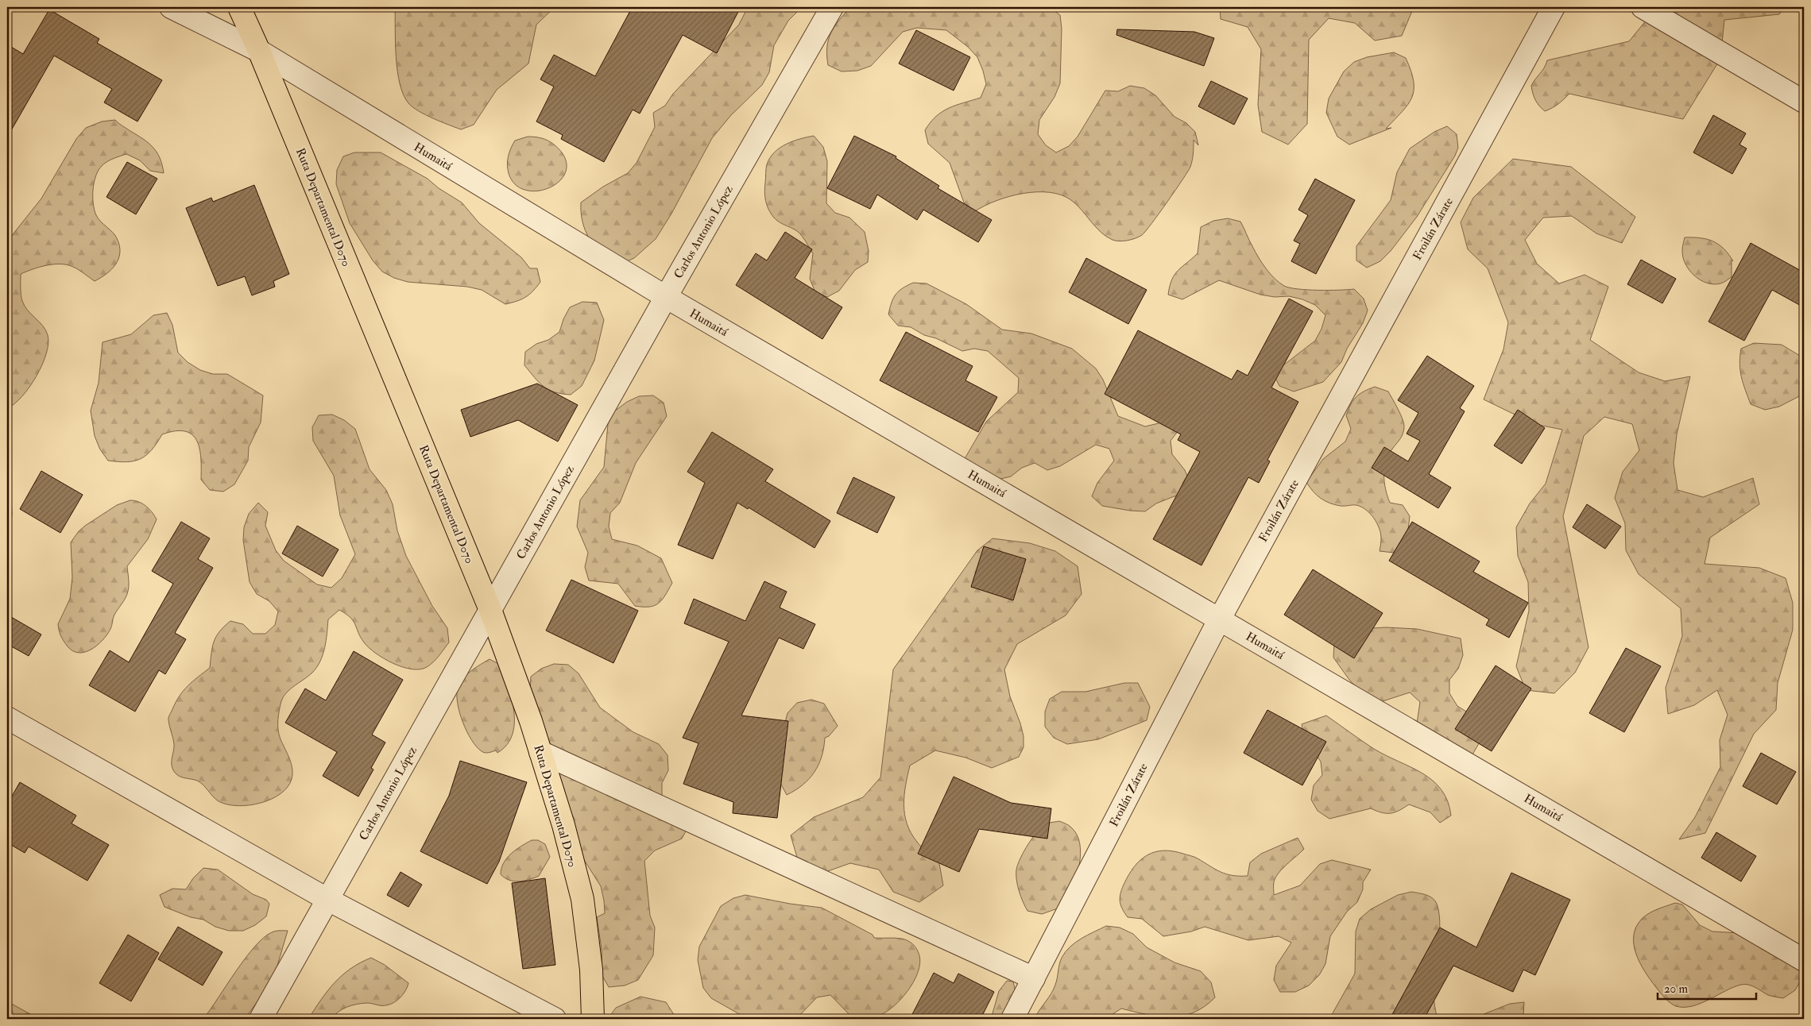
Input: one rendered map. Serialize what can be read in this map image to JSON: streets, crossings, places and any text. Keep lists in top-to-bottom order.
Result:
{
  "streets": {
    "main road": ["Ruta Departamental D070"],
    "street": ["Humaitá", "Froilán Zárate", "Carlos Antonio López"]
  },
  "crossings": [
    ["Humaitá", "Ruta Departamental D070"],
    ["Humaitá", "Froilán Zárate"],
    ["Humaitá", "Carlos Antonio López"],
    ["Ruta Departamental D070", "Carlos Antonio López"]
  ],
  "scale_bar": "20 m"
}
